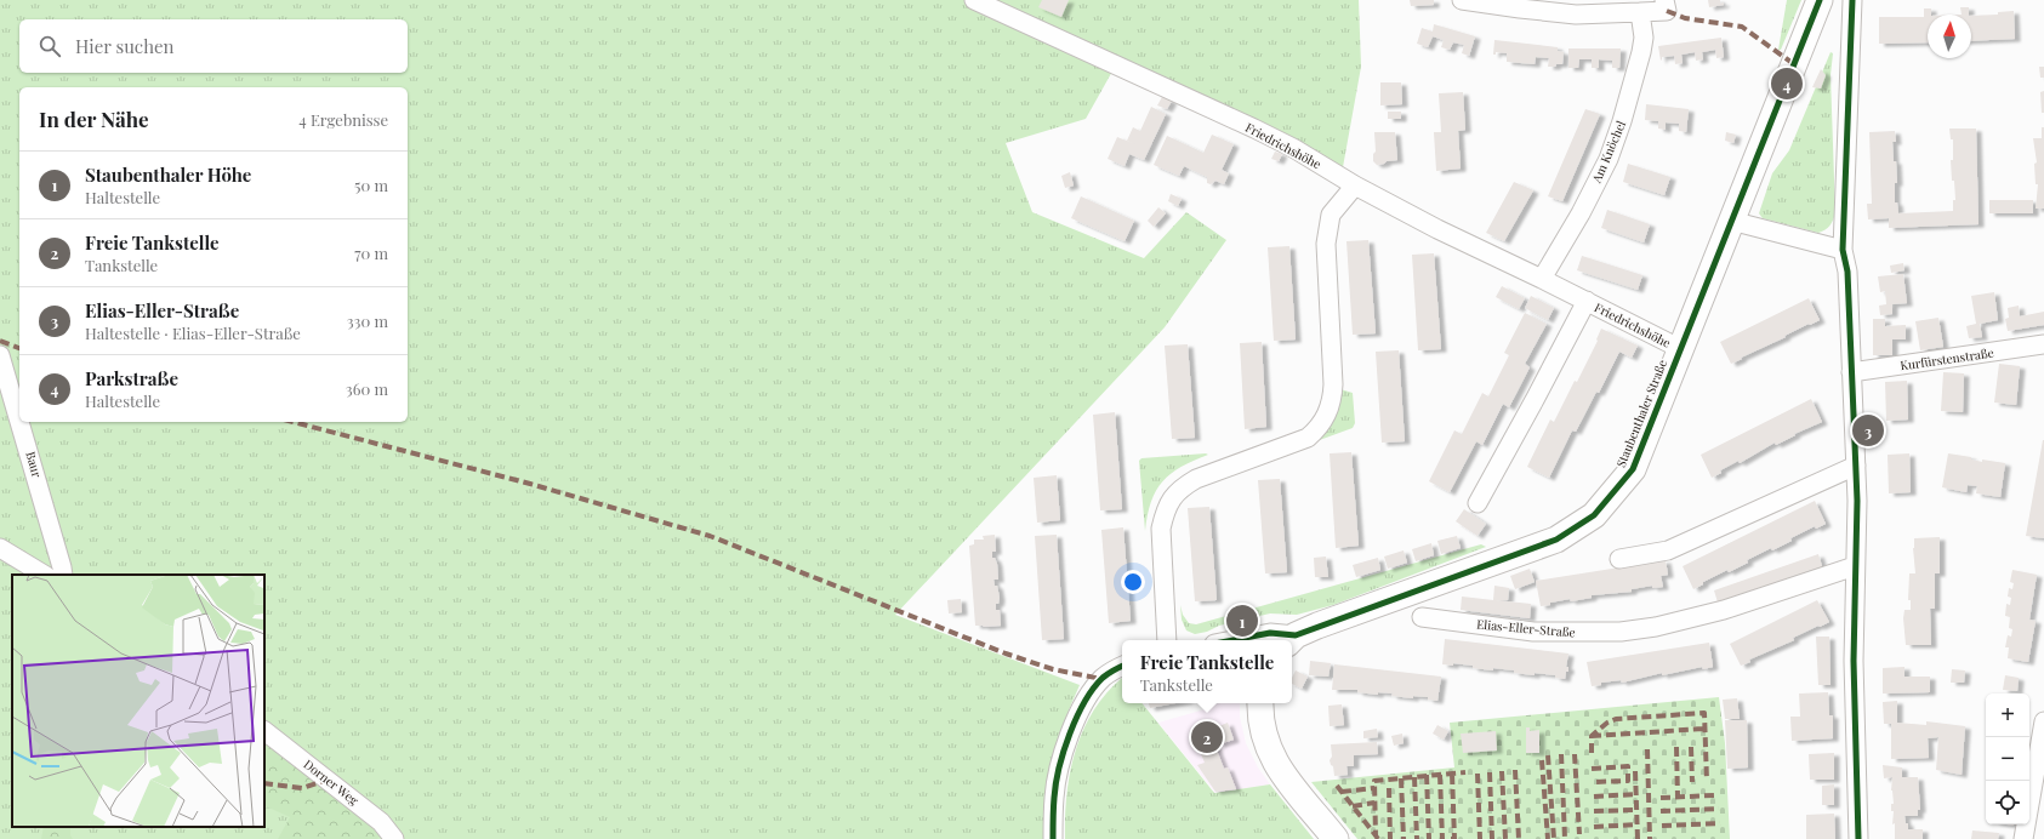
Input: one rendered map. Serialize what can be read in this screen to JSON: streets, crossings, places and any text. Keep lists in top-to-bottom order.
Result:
{
  "streets": {
    "main road": ["Staubenthaler Straße"],
    "street": [
      "Friedrichshöhe",
      "Am Knöchel",
      "Kurfürstenstraße",
      "Baur",
      "Elias-Eller-Straße",
      "Dorner Weg"
    ]
  },
  "crossings": [
    ["Friedrichshöhe", "Am Knöchel"],
    ["Friedrichshöhe", "Staubenthaler Straße"]
  ],
  "north": "top",
  "page": {
    "search": "Hier suchen",
    "pins": [
      "4",
      "3",
      "1",
      "2"
    ],
    "heading": ["In der Nähe", "4 Ergebnisse"],
    "list": [
      {
        "mark": "1",
        "name": "Staubenthaler Höhe",
        "note": "Haltestelle",
        "value": "50 m"
      },
      {
        "mark": "2",
        "name": "Freie Tankstelle",
        "note": "Tankstelle",
        "value": "70 m"
      },
      {
        "mark": "3",
        "name": "Elias-Eller-Straße",
        "note": "Haltestelle · Elias-Eller-Straße",
        "value": "330 m"
      },
      {
        "mark": "4",
        "name": "Parkstraße",
        "note": "Haltestelle",
        "value": "360 m"
      }
    ],
    "popup": ["Freie Tankstelle", "Tankstelle"],
    "map_buttons": ["+", "−"]
  }
}
